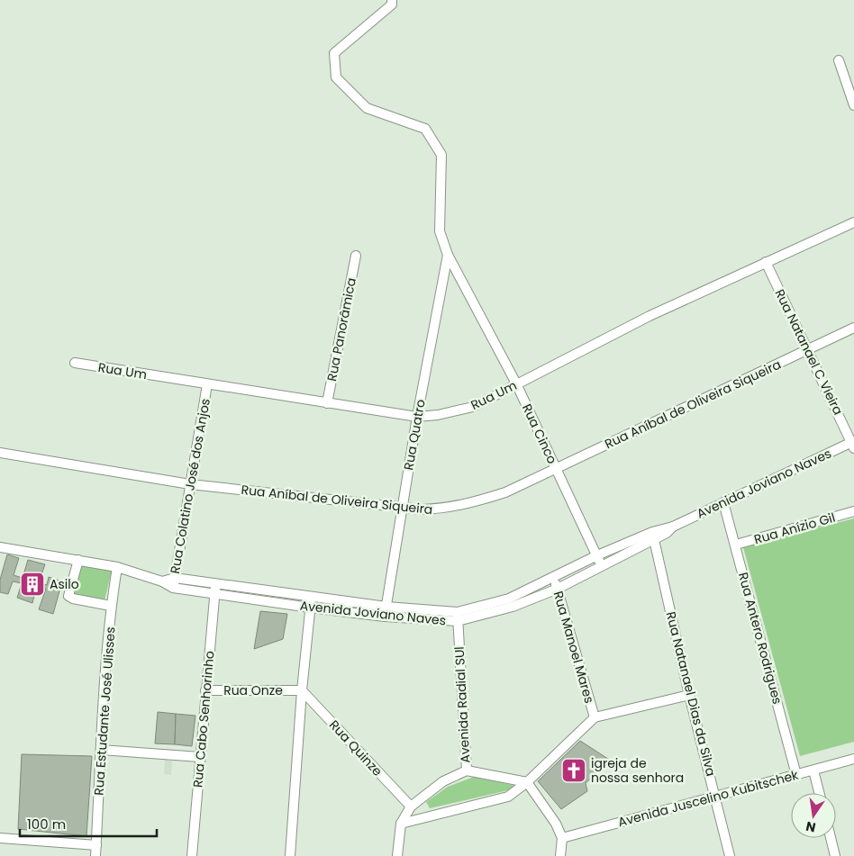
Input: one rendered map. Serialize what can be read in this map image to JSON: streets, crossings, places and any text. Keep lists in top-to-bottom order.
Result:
{
  "streets": {
    "street": [
      "Rua Panorâmica",
      "Rua Natanael C Vieira",
      "Rua Um",
      "Rua Aníbal de Oliveira Siqueira",
      "Rua Cinco",
      "Rua Quatro",
      "Avenida Joviano Naves",
      "Rua Colatino José dos Anjos",
      "Rua Anízio Gil",
      "Rua Antero Rodrigues",
      "Rua Manoel Mares",
      "Rua Onze",
      "Rua Natanael Dias da Silva",
      "Avenida Radial SUl",
      "Rua Estudante José Ulisses",
      "Rua Cabo Senhorinho",
      "Rua Quinze",
      "Avenida Juscelino Kubitschek"
    ]
  },
  "crossings": [
    ["Rua Panorâmica", "Rua Um"],
    ["Rua Natanael C Vieira", "Rua Um"],
    ["Rua Natanael C Vieira", "Rua Aníbal de Oliveira Siqueira"],
    ["Rua Natanael C Vieira", "Avenida Joviano Naves"],
    ["Rua Um", "Rua Cinco"],
    ["Rua Um", "Rua Quatro"],
    ["Rua Um", "Rua Colatino José dos Anjos"],
    ["Rua Aníbal de Oliveira Siqueira", "Rua Cinco"],
    ["Rua Aníbal de Oliveira Siqueira", "Rua Quatro"],
    ["Rua Aníbal de Oliveira Siqueira", "Rua Colatino José dos Anjos"],
    ["Rua Cinco", "Rua Quatro"],
    ["Rua Cinco", "Avenida Joviano Naves"],
    ["Rua Quatro", "Avenida Joviano Naves"],
    ["Avenida Joviano Naves", "Rua Colatino José dos Anjos"],
    ["Avenida Joviano Naves", "Rua Antero Rodrigues"],
    ["Avenida Joviano Naves", "Rua Manoel Mares"],
    ["Avenida Joviano Naves", "Rua Natanael Dias da Silva"],
    ["Avenida Joviano Naves", "Avenida Radial SUl"],
    ["Avenida Joviano Naves", "Rua Estudante José Ulisses"],
    ["Avenida Joviano Naves", "Rua Cabo Senhorinho"],
    ["Rua Anízio Gil", "Rua Antero Rodrigues"],
    ["Rua Antero Rodrigues", "Avenida Juscelino Kubitschek"],
    ["Rua Onze", "Rua Cabo Senhorinho"],
    ["Rua Onze", "Rua Quinze"],
    ["Rua Natanael Dias da Silva", "Avenida Juscelino Kubitschek"]
  ],
  "places": {
    "building": ["Asilo"],
    "church": ["igreja de nossa senhora"]
  },
  "scale_bar": "100 m",
  "north": "bottom"
}
